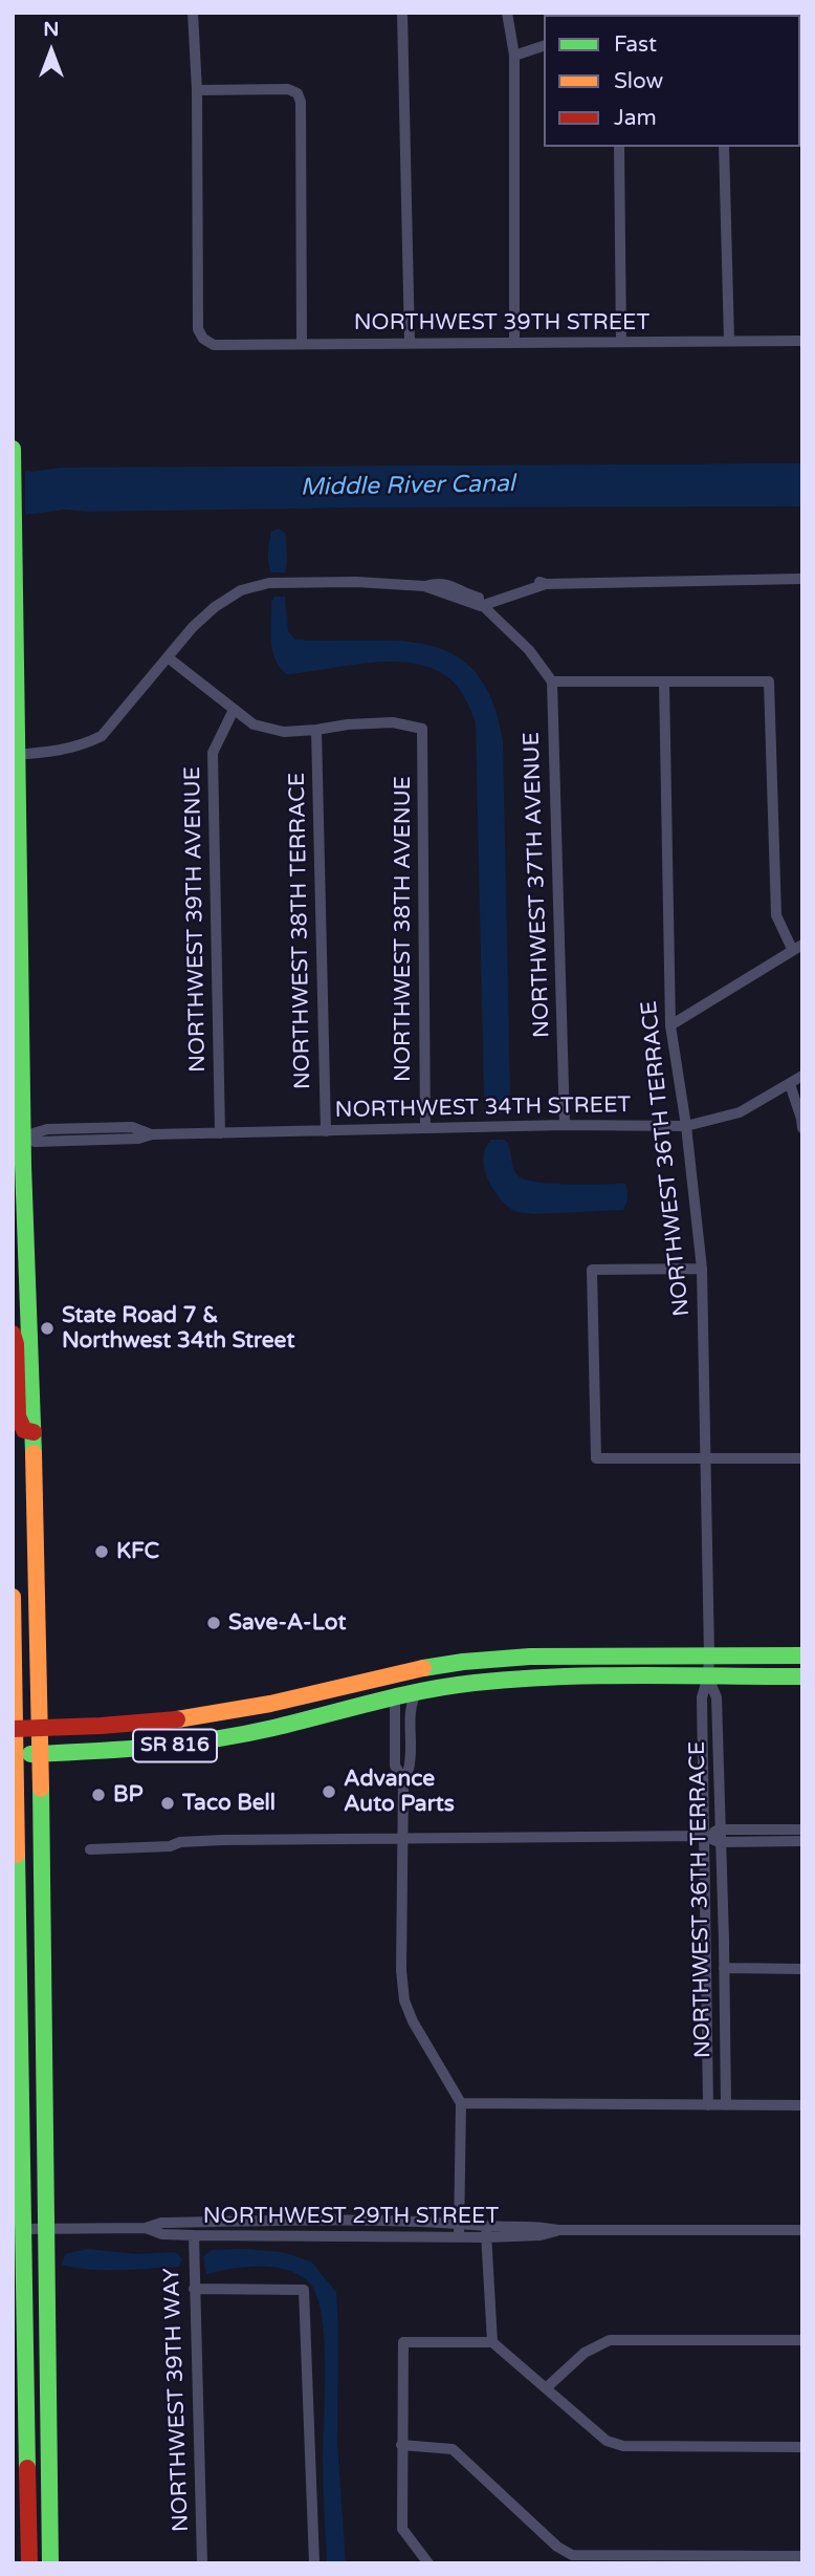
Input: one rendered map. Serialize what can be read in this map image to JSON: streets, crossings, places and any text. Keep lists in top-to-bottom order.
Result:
{
  "streets": {
    "main road": ["SR 816"],
    "street": [
      "NORTHWEST 39TH STREET",
      "NORTHWEST 37TH AVENUE",
      "NORTHWEST 39TH AVENUE",
      "NORTHWEST 38TH AVENUE",
      "NORTHWEST 38TH TERRACE",
      "NORTHWEST 34TH STREET",
      "NORTHWEST 36TH TERRACE",
      "NORTHWEST 29TH STREET",
      "NORTHWEST 39TH WAY"
    ]
  },
  "crossings": [
    ["NORTHWEST 37TH AVENUE", "NORTHWEST 34TH STREET"],
    ["NORTHWEST 39TH AVENUE", "NORTHWEST 34TH STREET"],
    ["NORTHWEST 38TH AVENUE", "NORTHWEST 38TH TERRACE"],
    ["NORTHWEST 38TH AVENUE", "NORTHWEST 34TH STREET"],
    ["NORTHWEST 38TH TERRACE", "NORTHWEST 34TH STREET"],
    ["NORTHWEST 34TH STREET", "NORTHWEST 36TH TERRACE"],
    ["NORTHWEST 36TH TERRACE", "SR 816"],
    ["NORTHWEST 29TH STREET", "NORTHWEST 39TH WAY"]
  ],
  "water": ["Middle River Canal"],
  "places": [
    "State Road 7 & Northwest 34th Street",
    "KFC",
    "Save-A-Lot",
    "Advance Auto Parts",
    "BP",
    "Taco Bell"
  ],
  "legend": ["Fast", "Slow", "Jam"],
  "north": "top"
}
